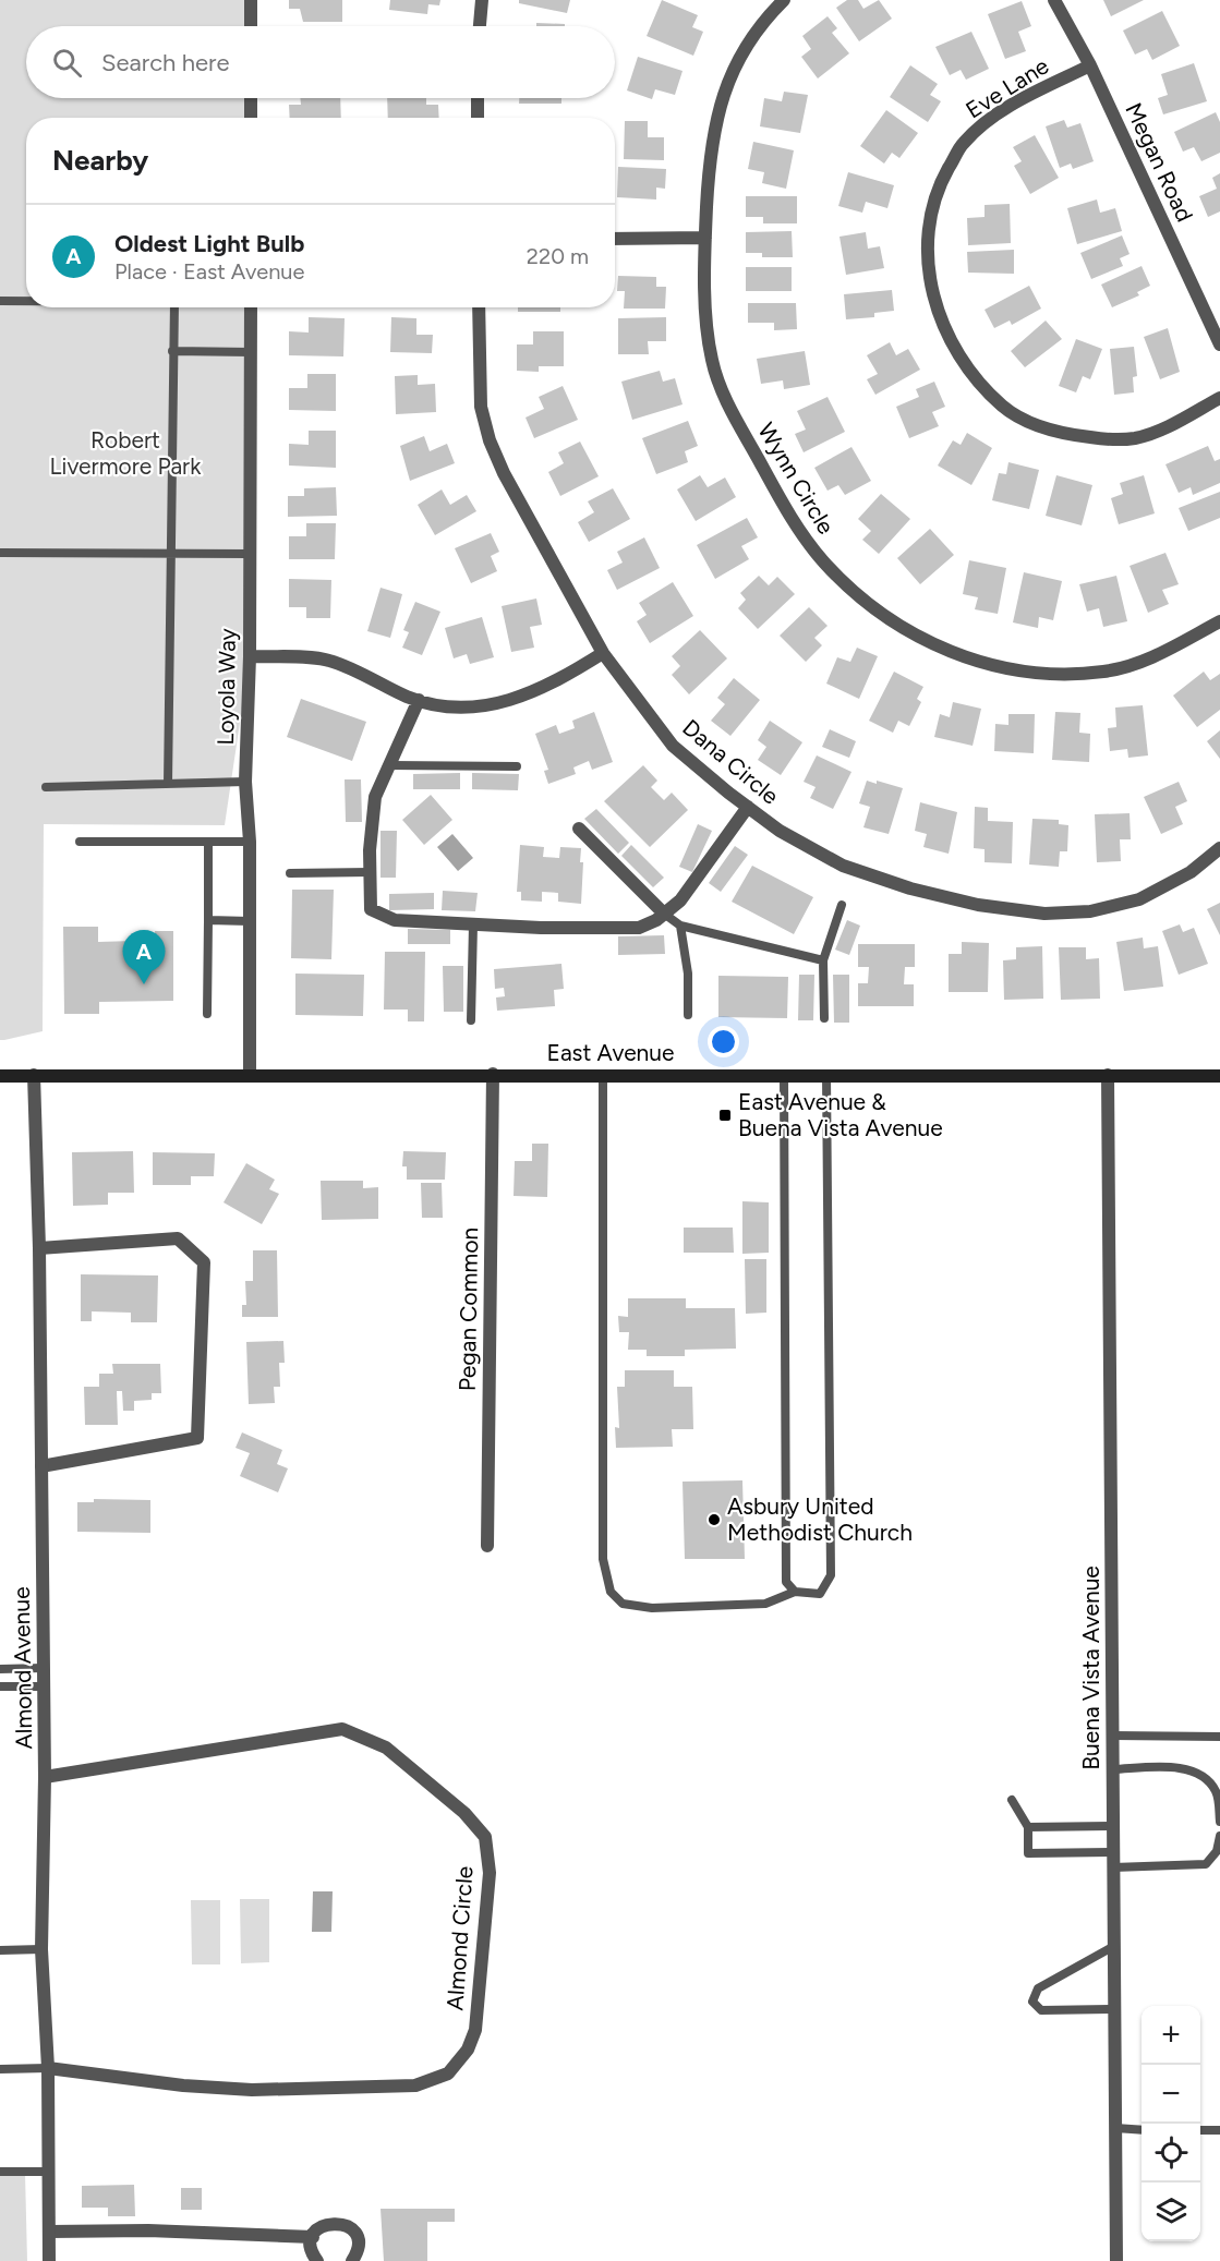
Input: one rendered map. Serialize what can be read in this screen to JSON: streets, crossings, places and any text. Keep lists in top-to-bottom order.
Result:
{
  "streets": {
    "main road": ["East Avenue"],
    "street": [
      "Eve Lane",
      "Megan Road",
      "Wynn Circle",
      "Loyola Way",
      "Dana Circle",
      "Pegan Common",
      "Almond Avenue",
      "Buena Vista Avenue",
      "Almond Circle"
    ]
  },
  "crossings": [
    ["Eve Lane", "Megan Road"],
    ["Loyola Way", "East Avenue"],
    ["East Avenue", "Pegan Common"],
    ["East Avenue", "Almond Avenue"],
    ["East Avenue", "Buena Vista Avenue"],
    ["Almond Avenue", "Almond Circle"]
  ],
  "parks": ["Robert Livermore Park"],
  "places": {
    "transit": ["East Avenue & Buena Vista Avenue"],
    "other": ["Asbury United Methodist Church"]
  },
  "page": {
    "search": "Search here",
    "heading": "Nearby",
    "list": [
      {
        "mark": "A",
        "name": "Oldest Light Bulb",
        "note": "Place · East Avenue",
        "value": "220 m"
      }
    ],
    "pins": "A",
    "map_buttons": ["+", "−"]
  }
}
